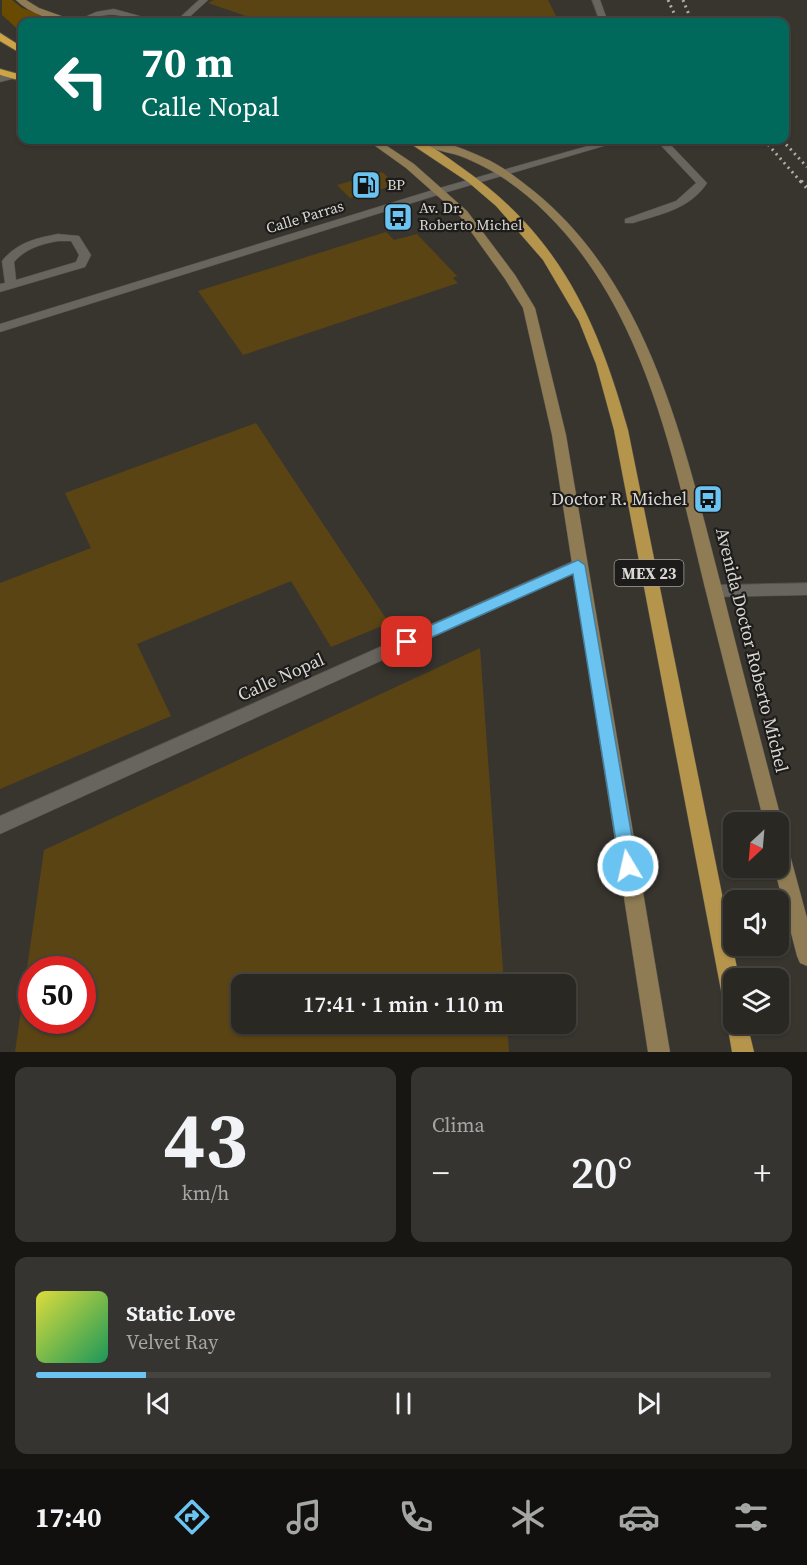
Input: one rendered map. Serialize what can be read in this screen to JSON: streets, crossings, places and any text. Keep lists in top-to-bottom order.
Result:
{
  "streets": {
    "main road": ["MEX 23", "Avenida Doctor Roberto Michel"],
    "street": ["Calle Parras", "Calle Nopal"]
  },
  "crossings": [
    ["Calle Parras", "MEX 23"],
    ["Calle Parras", "Avenida Doctor Roberto Michel"]
  ],
  "places": {
    "fuel station": ["BP"],
    "bus stop": ["Av. Dr. Roberto Michel", "Doctor R. Michel"]
  },
  "north": "bottom left",
  "page": {
    "turn": ["70 m", "Calle Nopal"],
    "limit": "50",
    "trip": "17:41 · 1 min · 110 m",
    "tile": [
      ["43", "km/h"],
      "Clima"
    ],
    "heat": ["−", "20°", "+"],
    "song": ["Static Love", "Velvet Ray"],
    "tabs": "17:40"
  }
}
